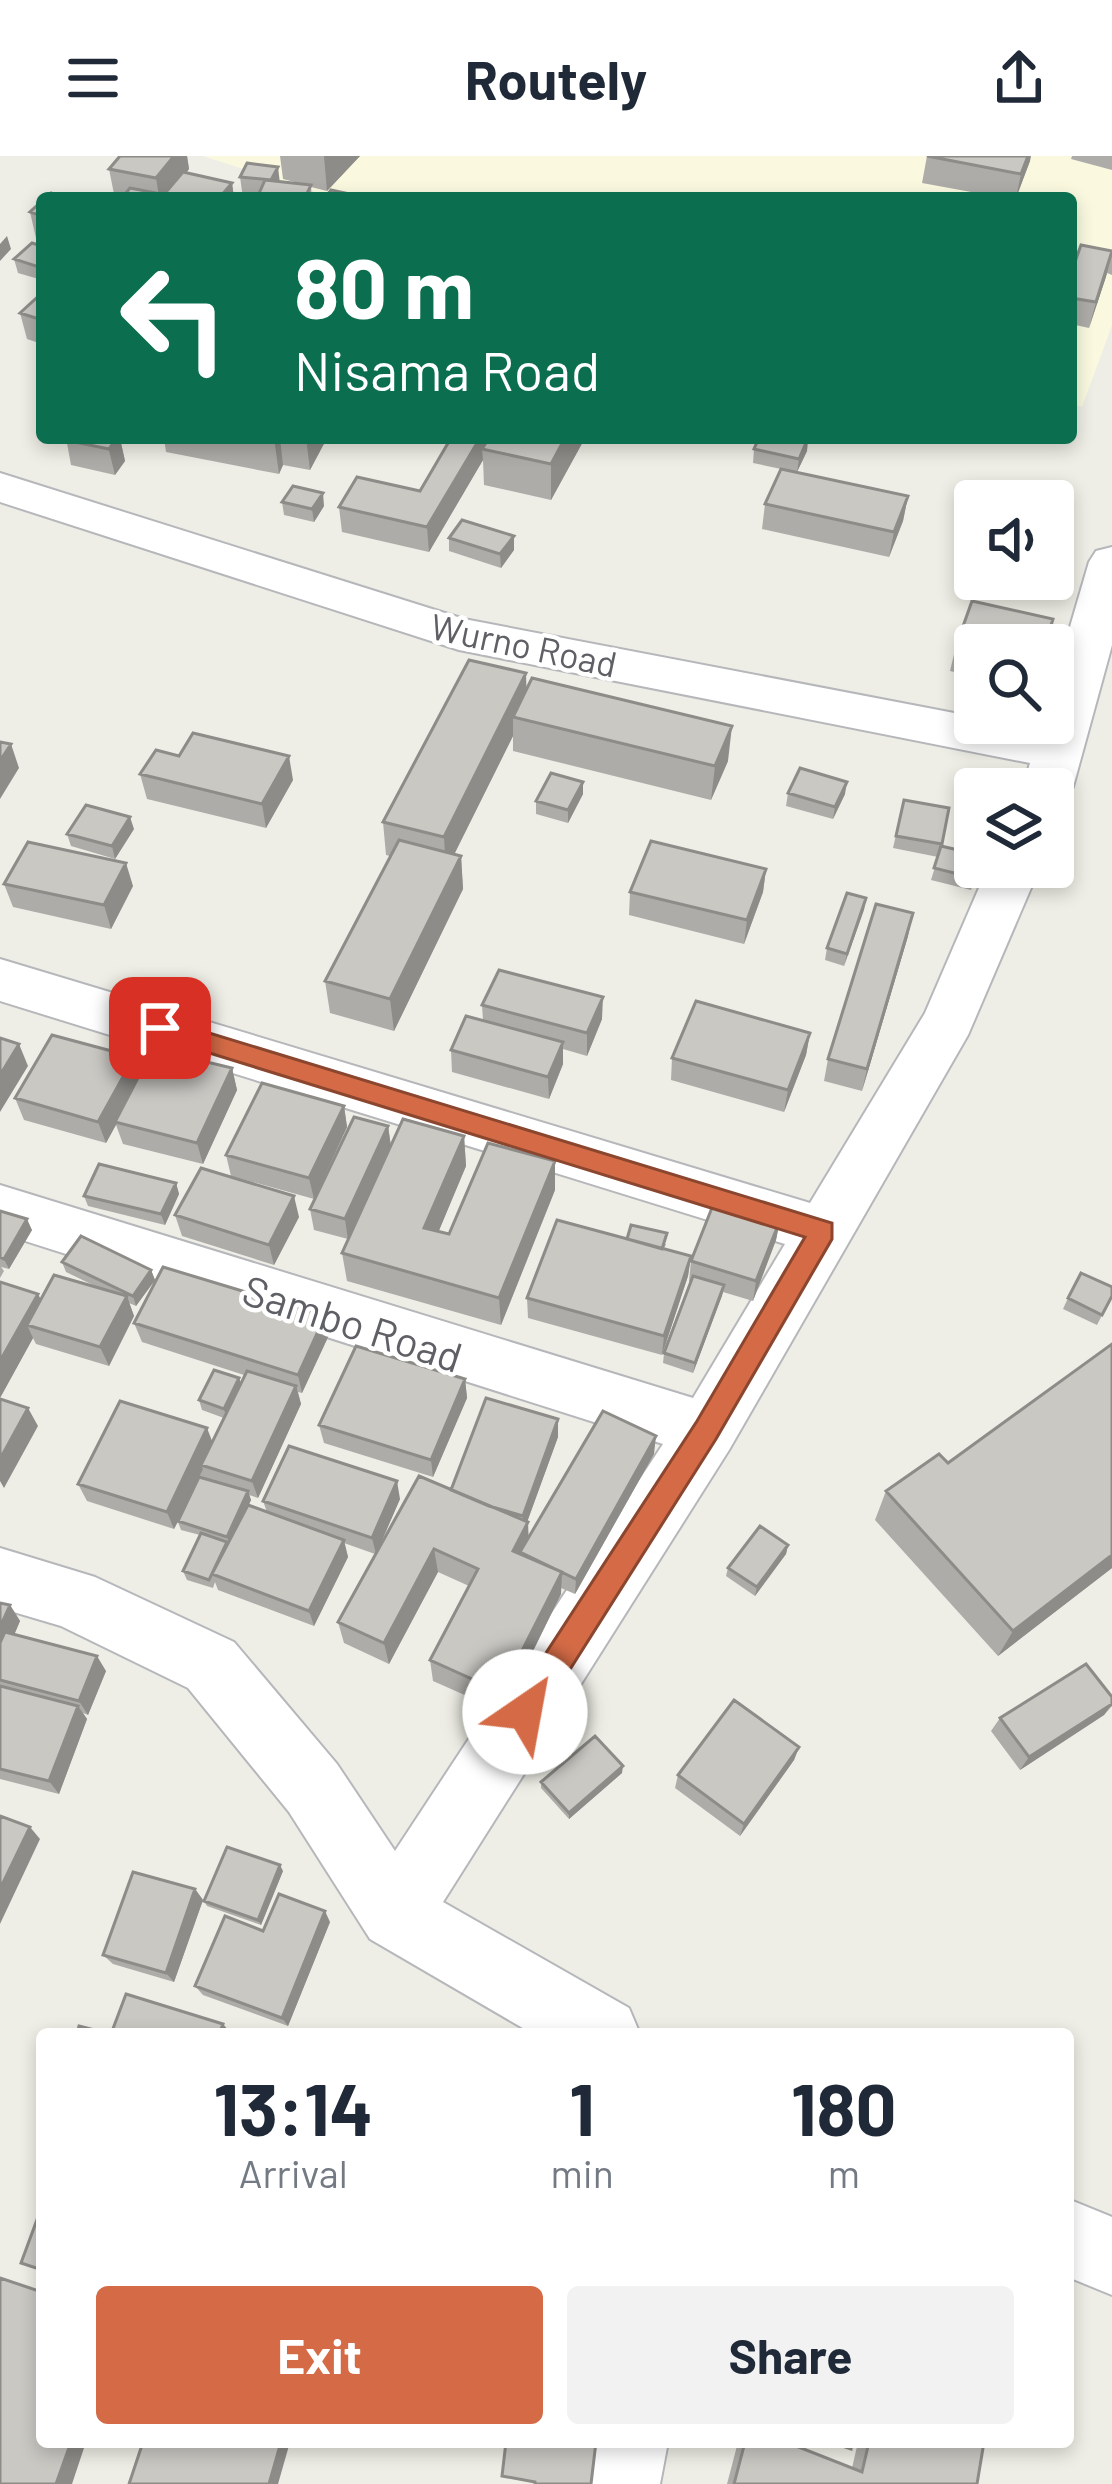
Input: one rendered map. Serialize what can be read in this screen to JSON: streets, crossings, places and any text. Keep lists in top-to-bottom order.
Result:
{
  "streets": {
    "street": ["Wurno Road", "Sambo Road"]
  },
  "page": {
    "header": "Routely",
    "turn": ["80 m", "Nisama Road"],
    "eta": [
      "13:14",
      "Arrival",
      "1",
      "min",
      "180",
      "m"
    ],
    "buttons": ["Exit", "Share"]
  }
}
